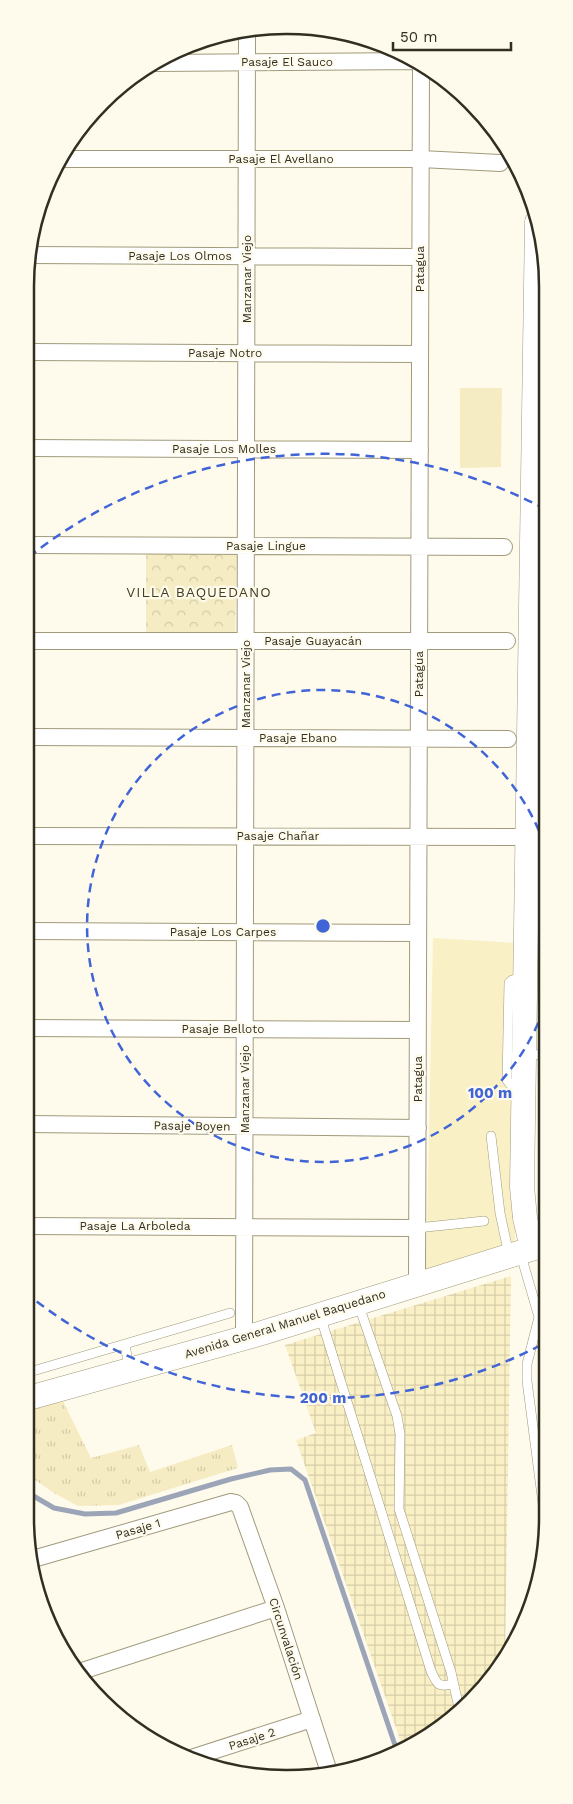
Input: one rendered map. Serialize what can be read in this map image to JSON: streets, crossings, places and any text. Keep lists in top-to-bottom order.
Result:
{
  "streets": {
    "street": [
      "Pasaje El Sauco",
      "Pasaje El Avellano",
      "Pasaje Los Olmos",
      "Patagua",
      "Manzanar Viejo",
      "Pasaje Notro",
      "Pasaje Los Molles",
      "Pasaje Lingue",
      "Pasaje Guayacán",
      "Pasaje Ebano",
      "Pasaje Chañar",
      "Pasaje Los Carpes",
      "Pasaje Belloto",
      "Pasaje Boyen",
      "Pasaje La Arboleda",
      "Avenida General Manuel Baquedano",
      "Pasaje 1",
      "Circunvalación",
      "Pasaje 2"
    ]
  },
  "crossings": [
    ["Pasaje El Sauco", "Manzanar Viejo"],
    ["Pasaje El Avellano", "Patagua"],
    ["Pasaje El Avellano", "Manzanar Viejo"],
    ["Pasaje Los Olmos", "Patagua"],
    ["Pasaje Los Olmos", "Manzanar Viejo"],
    ["Patagua", "Pasaje Notro"],
    ["Patagua", "Pasaje Los Molles"],
    ["Patagua", "Pasaje Lingue"],
    ["Patagua", "Pasaje Guayacán"],
    ["Patagua", "Pasaje Ebano"],
    ["Patagua", "Pasaje Chañar"],
    ["Patagua", "Pasaje Los Carpes"],
    ["Patagua", "Pasaje Belloto"],
    ["Patagua", "Pasaje Boyen"],
    ["Patagua", "Pasaje La Arboleda"],
    ["Patagua", "Avenida General Manuel Baquedano"],
    ["Manzanar Viejo", "Pasaje Notro"],
    ["Manzanar Viejo", "Pasaje Los Molles"],
    ["Manzanar Viejo", "Pasaje Lingue"],
    ["Manzanar Viejo", "Pasaje Guayacán"],
    ["Manzanar Viejo", "Pasaje Ebano"],
    ["Manzanar Viejo", "Pasaje Chañar"],
    ["Manzanar Viejo", "Pasaje Los Carpes"],
    ["Manzanar Viejo", "Pasaje Belloto"],
    ["Manzanar Viejo", "Pasaje Boyen"],
    ["Manzanar Viejo", "Pasaje La Arboleda"],
    ["Manzanar Viejo", "Avenida General Manuel Baquedano"],
    ["Pasaje 1", "Circunvalación"],
    ["Circunvalación", "Pasaje 2"]
  ],
  "districts": ["VILLA BAQUEDANO"],
  "scale_bar": "50 m",
  "rings": ["100 m", "200 m"]
}
